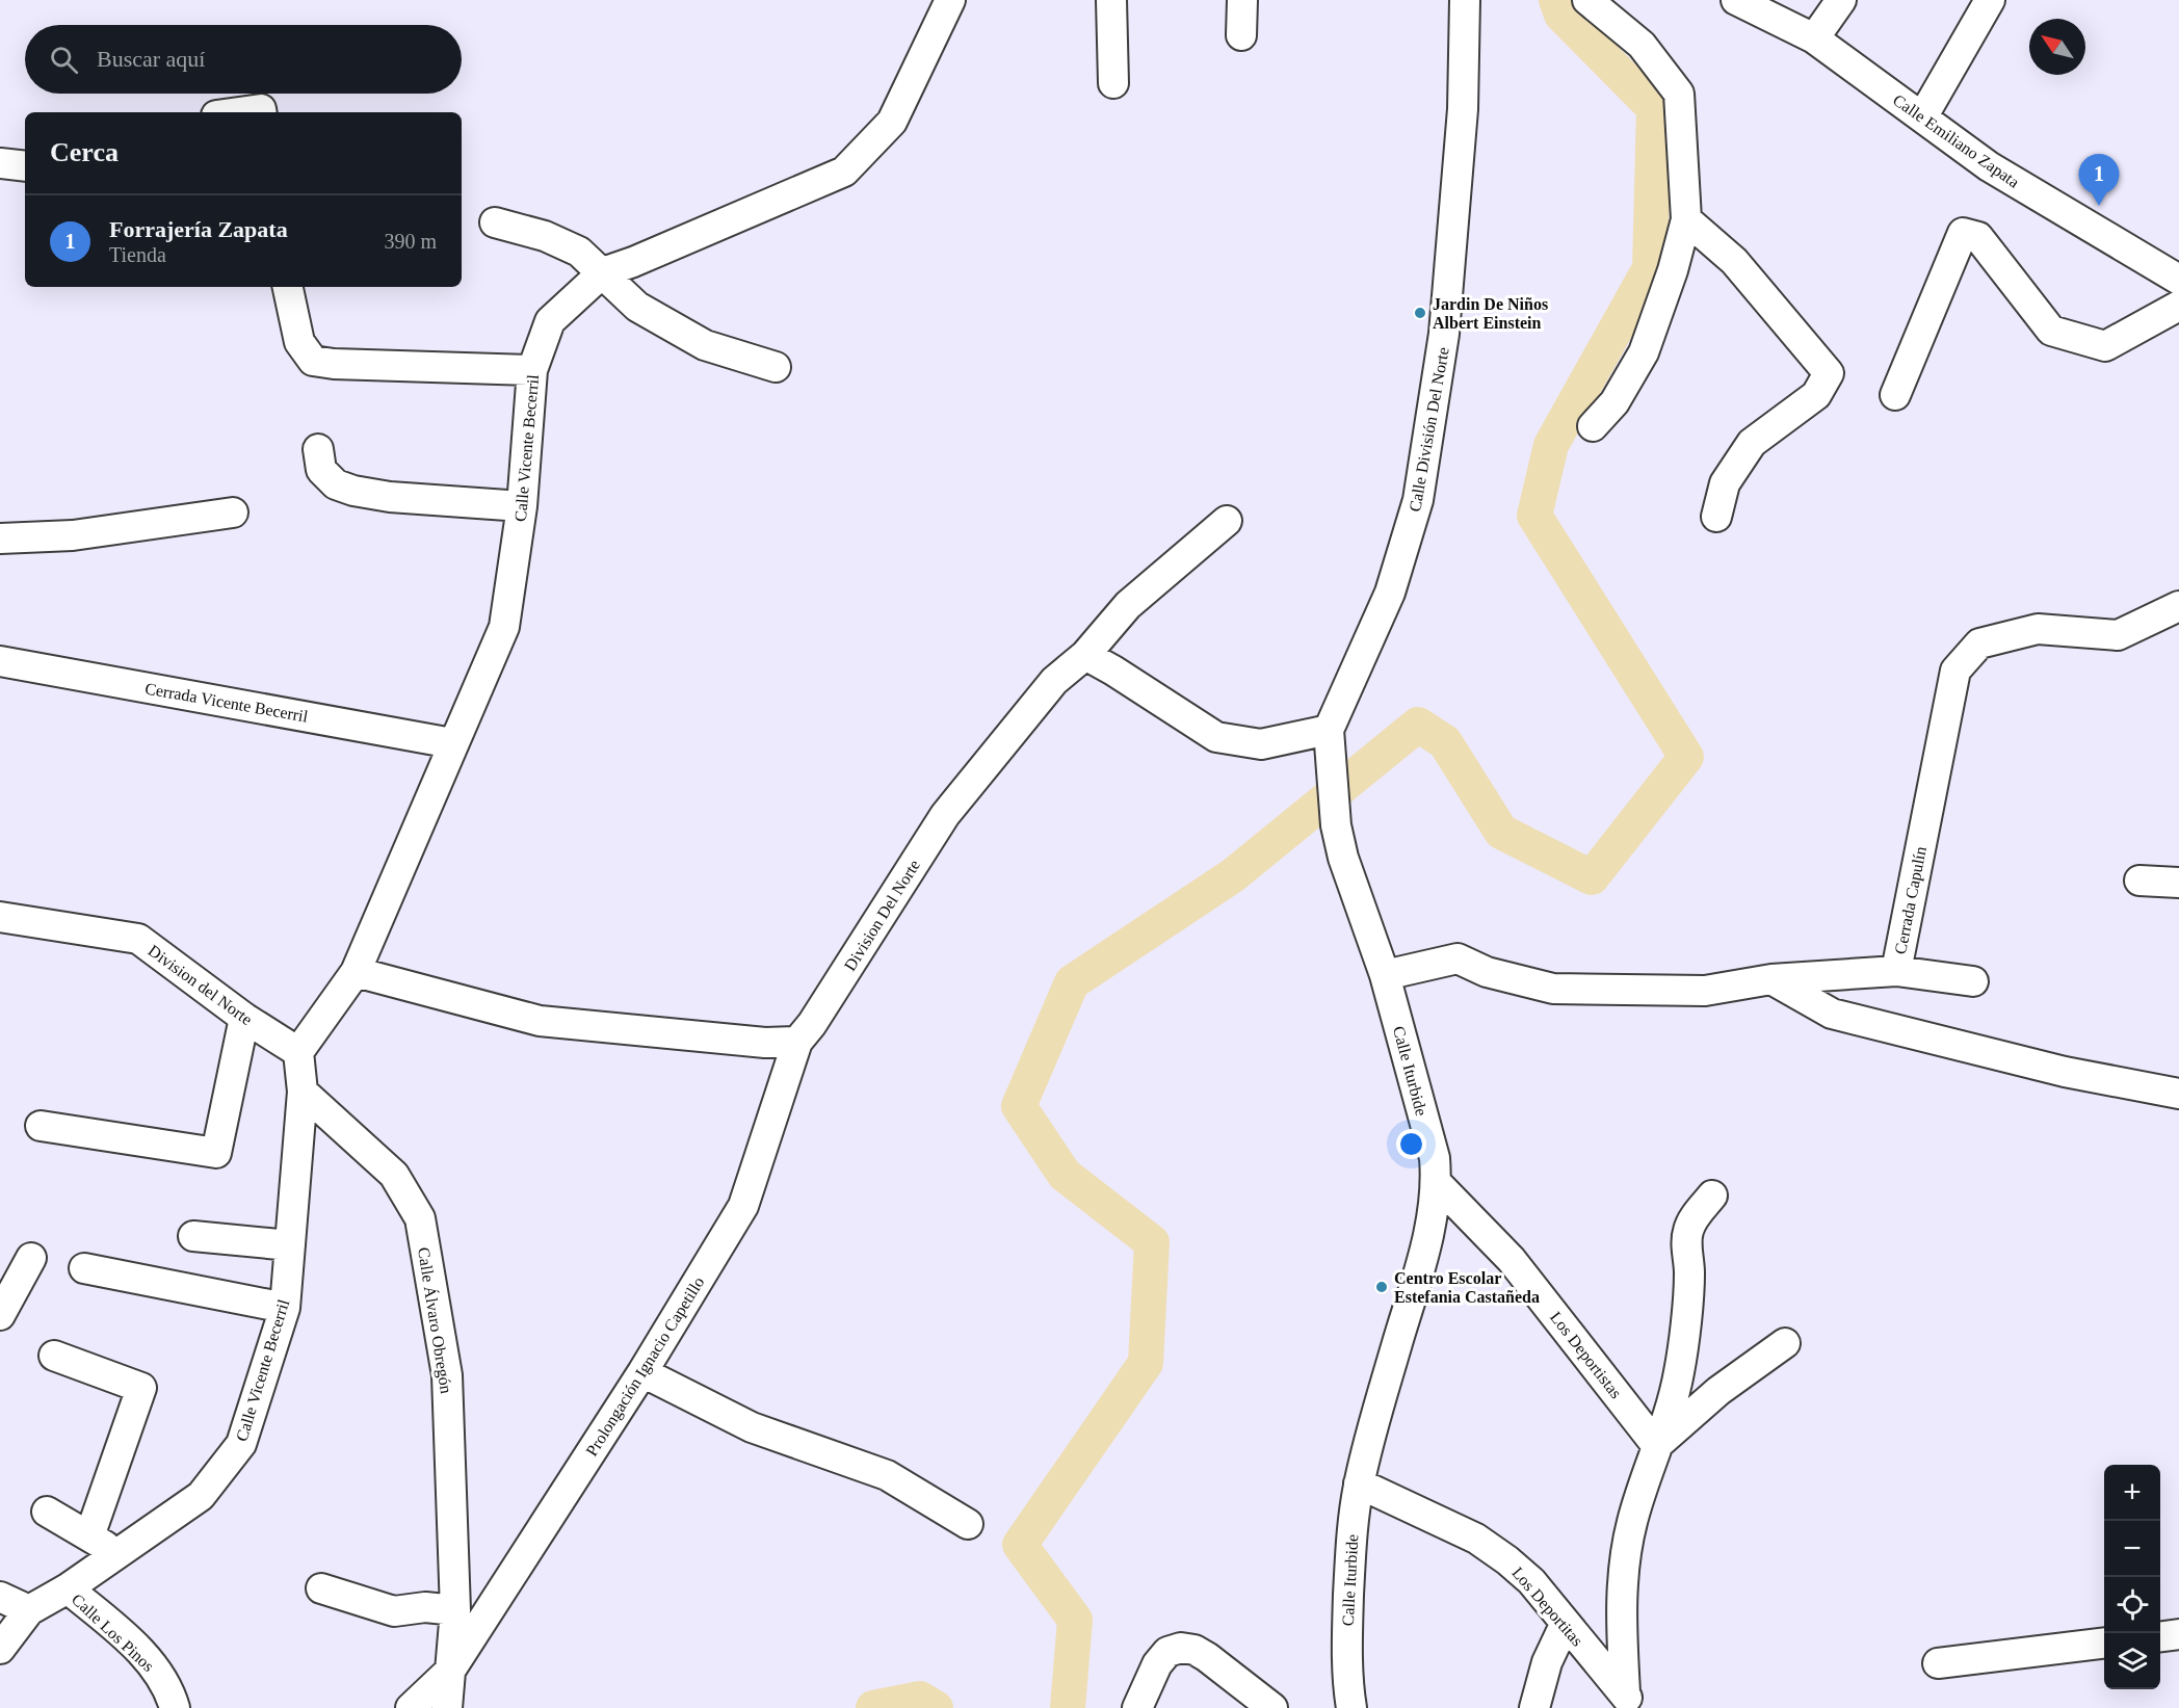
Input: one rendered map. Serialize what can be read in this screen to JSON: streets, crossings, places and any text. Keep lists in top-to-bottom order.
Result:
{
  "streets": {
    "street": [
      "Calle Emiliano Zapata",
      "Calle División Del Norte",
      "Calle Vicente Becerril",
      "Cerrada Vicente Becerril",
      "Cerrada Capulín",
      "Division Del Norte",
      "Division del Norte",
      "Calle Iturbide",
      "Calle Álvaro Obregón",
      "Los Deportistas",
      "Prolongación Ignacio Capetillo",
      "Los Deportitas",
      "Calle Los Pinos"
    ]
  },
  "crossings": [
    ["Calle División Del Norte", "Calle Iturbide"],
    ["Calle Vicente Becerril", "Cerrada Vicente Becerril"],
    ["Calle Vicente Becerril", "Division del Norte"],
    ["Calle Vicente Becerril", "Calle Álvaro Obregón"],
    ["Calle Vicente Becerril", "Calle Los Pinos"],
    ["Cerrada Capulín", "Calle Iturbide"],
    ["Division Del Norte", "Prolongación Ignacio Capetillo"],
    ["Calle Iturbide", "Los Deportistas"],
    ["Calle Iturbide", "Los Deportitas"],
    ["Calle Álvaro Obregón", "Prolongación Ignacio Capetillo"]
  ],
  "places": ["Jardin De Niños Albert Einstein", "Centro Escolar Estefania Castañeda"],
  "north": "top left",
  "page": {
    "search": "Buscar aquí",
    "heading": "Cerca",
    "pins": "1",
    "list": [
      {
        "mark": "1",
        "name": "Forrajería Zapata",
        "note": "Tienda",
        "value": "390 m"
      }
    ],
    "map_buttons": ["+", "−"]
  }
}
